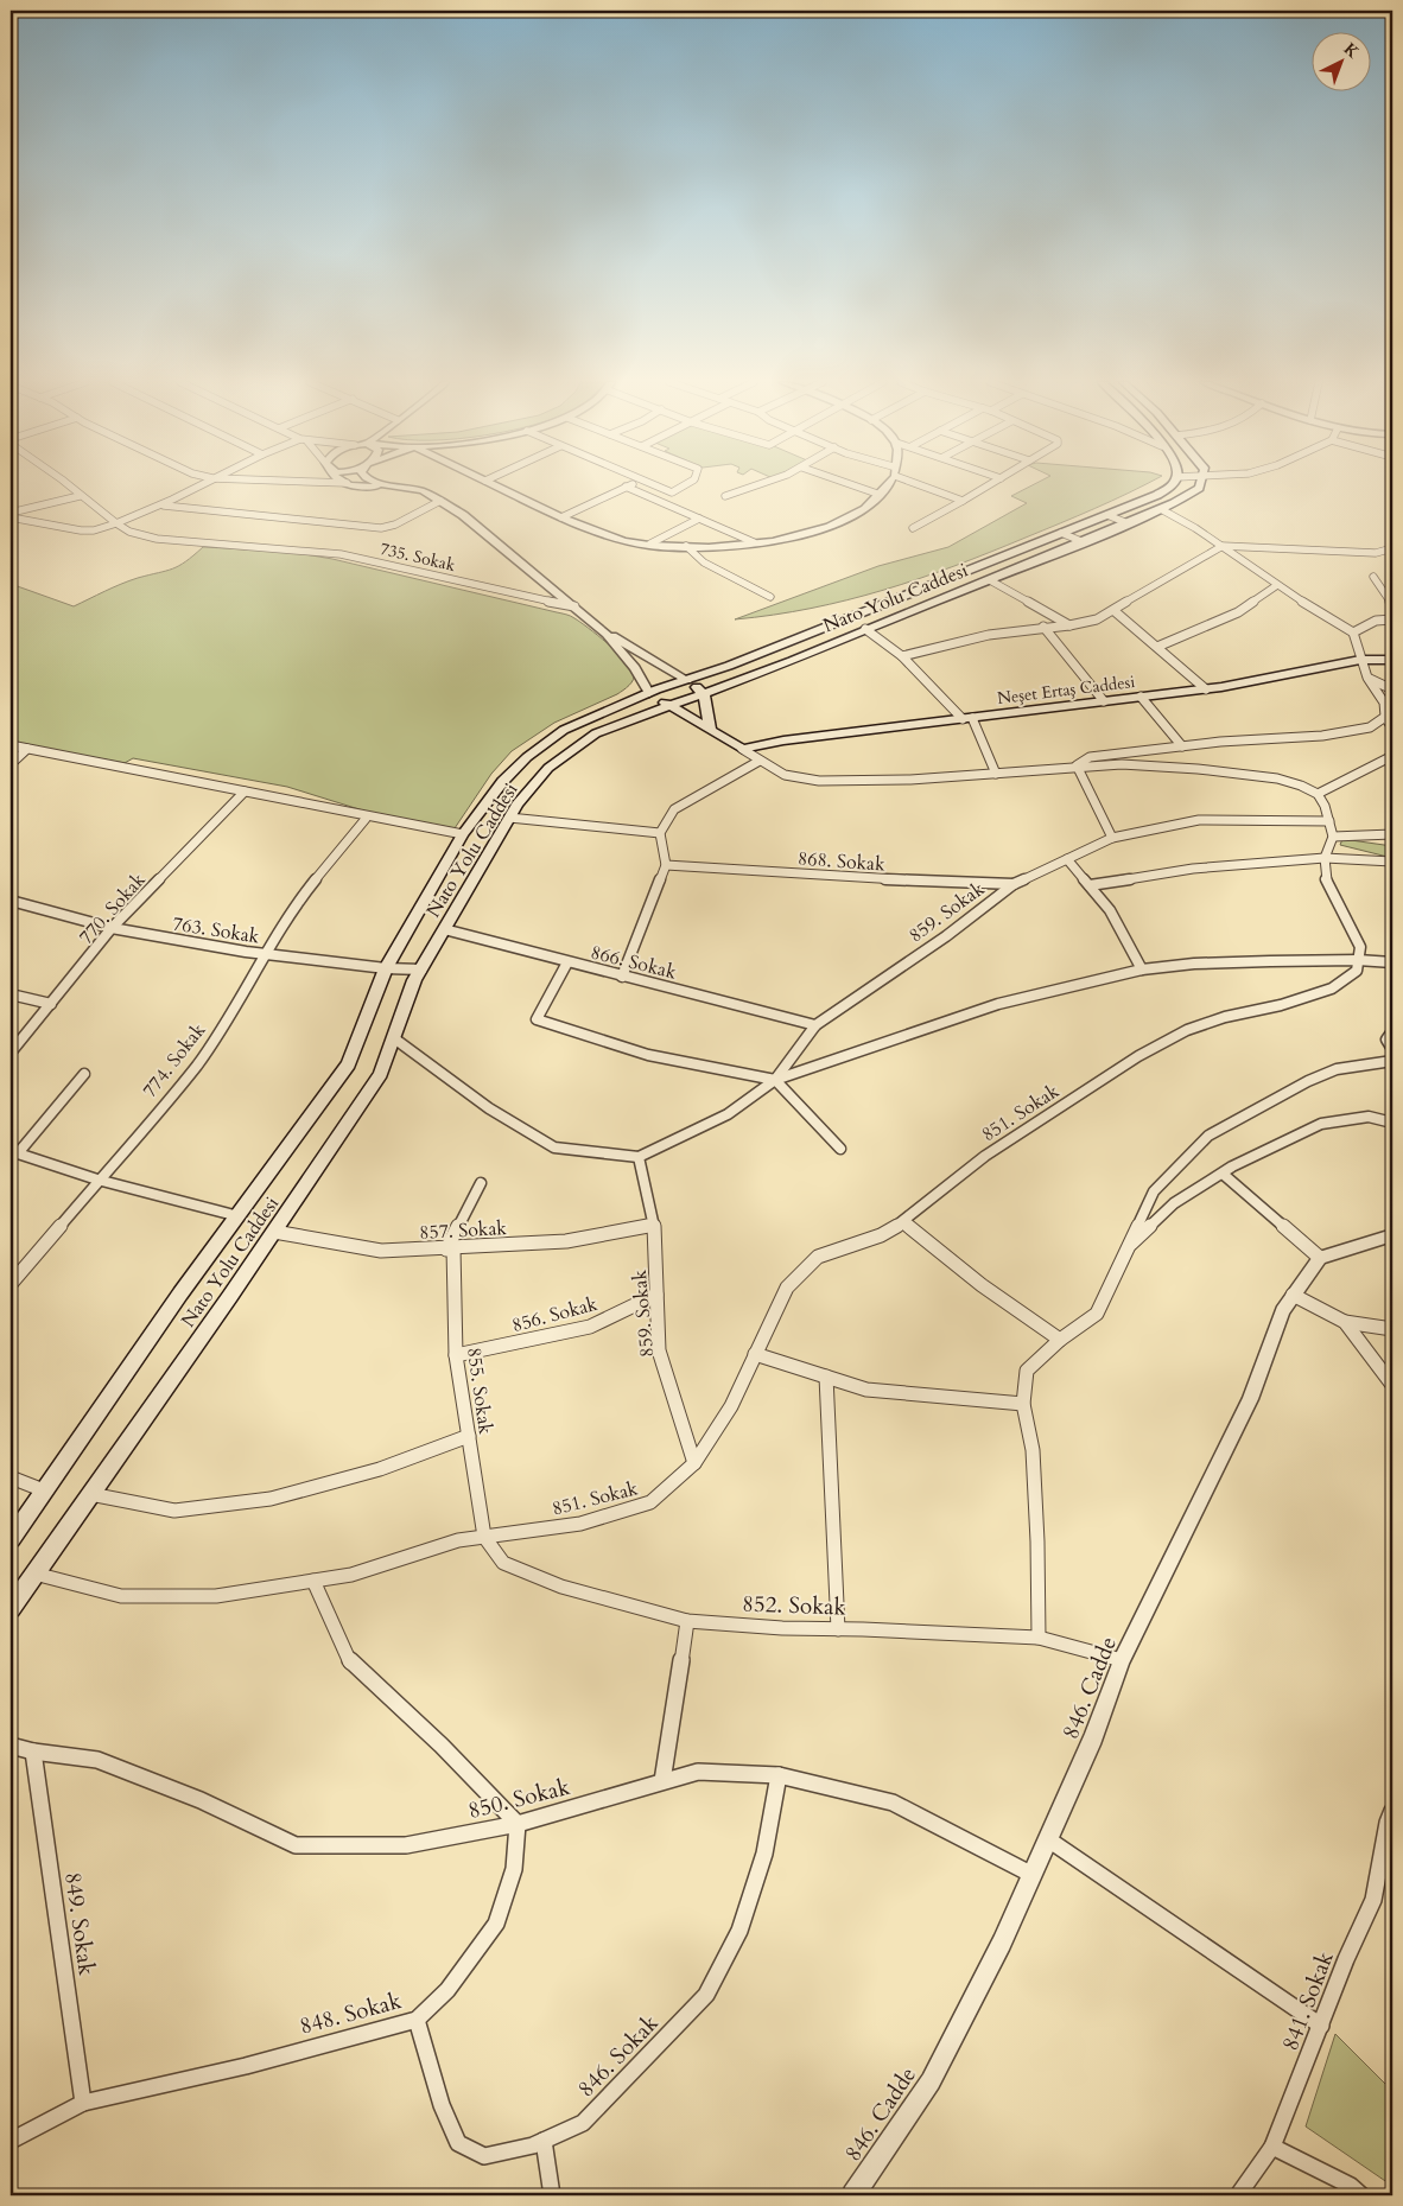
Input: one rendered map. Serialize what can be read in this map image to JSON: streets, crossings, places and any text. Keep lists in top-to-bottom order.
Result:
{
  "streets": {
    "main road": ["Nato Yolu Caddesi", "Neşet Ertaş Caddesi"],
    "street": [
      "735. Sokak",
      "868. Sokak",
      "770. Sokak",
      "859. Sokak",
      "763. Sokak",
      "866. Sokak",
      "774. Sokak",
      "851. Sokak",
      "857. Sokak",
      "856. Sokak",
      "855. Sokak",
      "852. Sokak",
      "846. Cadde",
      "850. Sokak",
      "849. Sokak",
      "841. Sokak",
      "848. Sokak",
      "846. Sokak"
    ]
  },
  "crossings": [
    ["Nato Yolu Caddesi", "763. Sokak"],
    ["Nato Yolu Caddesi", "866. Sokak"],
    ["Nato Yolu Caddesi", "851. Sokak"],
    ["Nato Yolu Caddesi", "857. Sokak"],
    ["868. Sokak", "859. Sokak"],
    ["770. Sokak", "763. Sokak"],
    ["859. Sokak", "866. Sokak"],
    ["859. Sokak", "851. Sokak"],
    ["859. Sokak", "857. Sokak"],
    ["859. Sokak", "856. Sokak"],
    ["763. Sokak", "774. Sokak"],
    ["851. Sokak", "855. Sokak"],
    ["851. Sokak", "852. Sokak"],
    ["857. Sokak", "855. Sokak"],
    ["856. Sokak", "855. Sokak"],
    ["855. Sokak", "852. Sokak"],
    ["852. Sokak", "846. Cadde"],
    ["846. Cadde", "850. Sokak"],
    ["850. Sokak", "849. Sokak"],
    ["850. Sokak", "848. Sokak"],
    ["850. Sokak", "846. Sokak"],
    ["849. Sokak", "848. Sokak"],
    ["848. Sokak", "846. Sokak"]
  ],
  "north": "top right"
}
